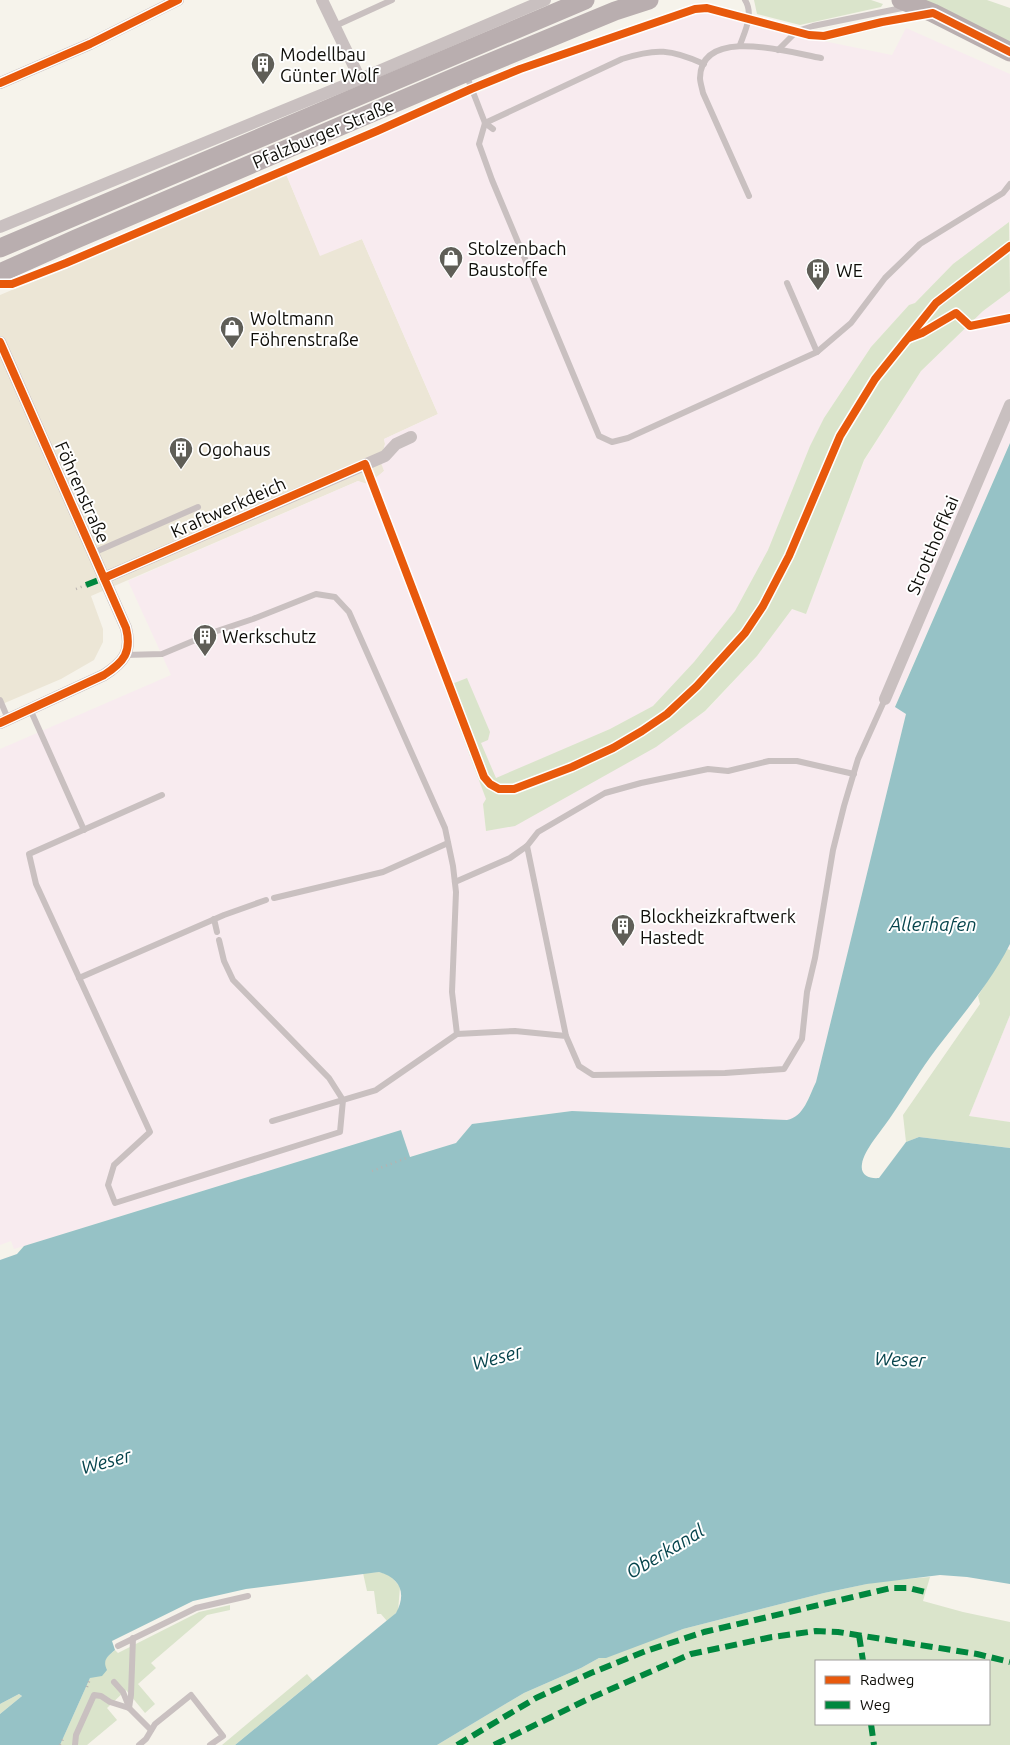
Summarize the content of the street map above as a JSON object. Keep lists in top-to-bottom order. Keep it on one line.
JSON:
{"streets":{"main road":["Pfalzburger Straße"],"street":["Föhrenstraße","Kraftwerkdeich","Strotthoffkai"]},"crossings":[["Föhrenstraße","Kraftwerkdeich"]],"water":["Allerhafen","Weser","Oberkanal"],"places":{"building":["Modellbau Günter Wolf","WE","Ogohaus","Werkschutz","Blockheizkraftwerk Hastedt"],"shop":["Stolzenbach Baustoffe","Woltmann Föhrenstraße"]},"legend":["Radweg","Weg"]}
